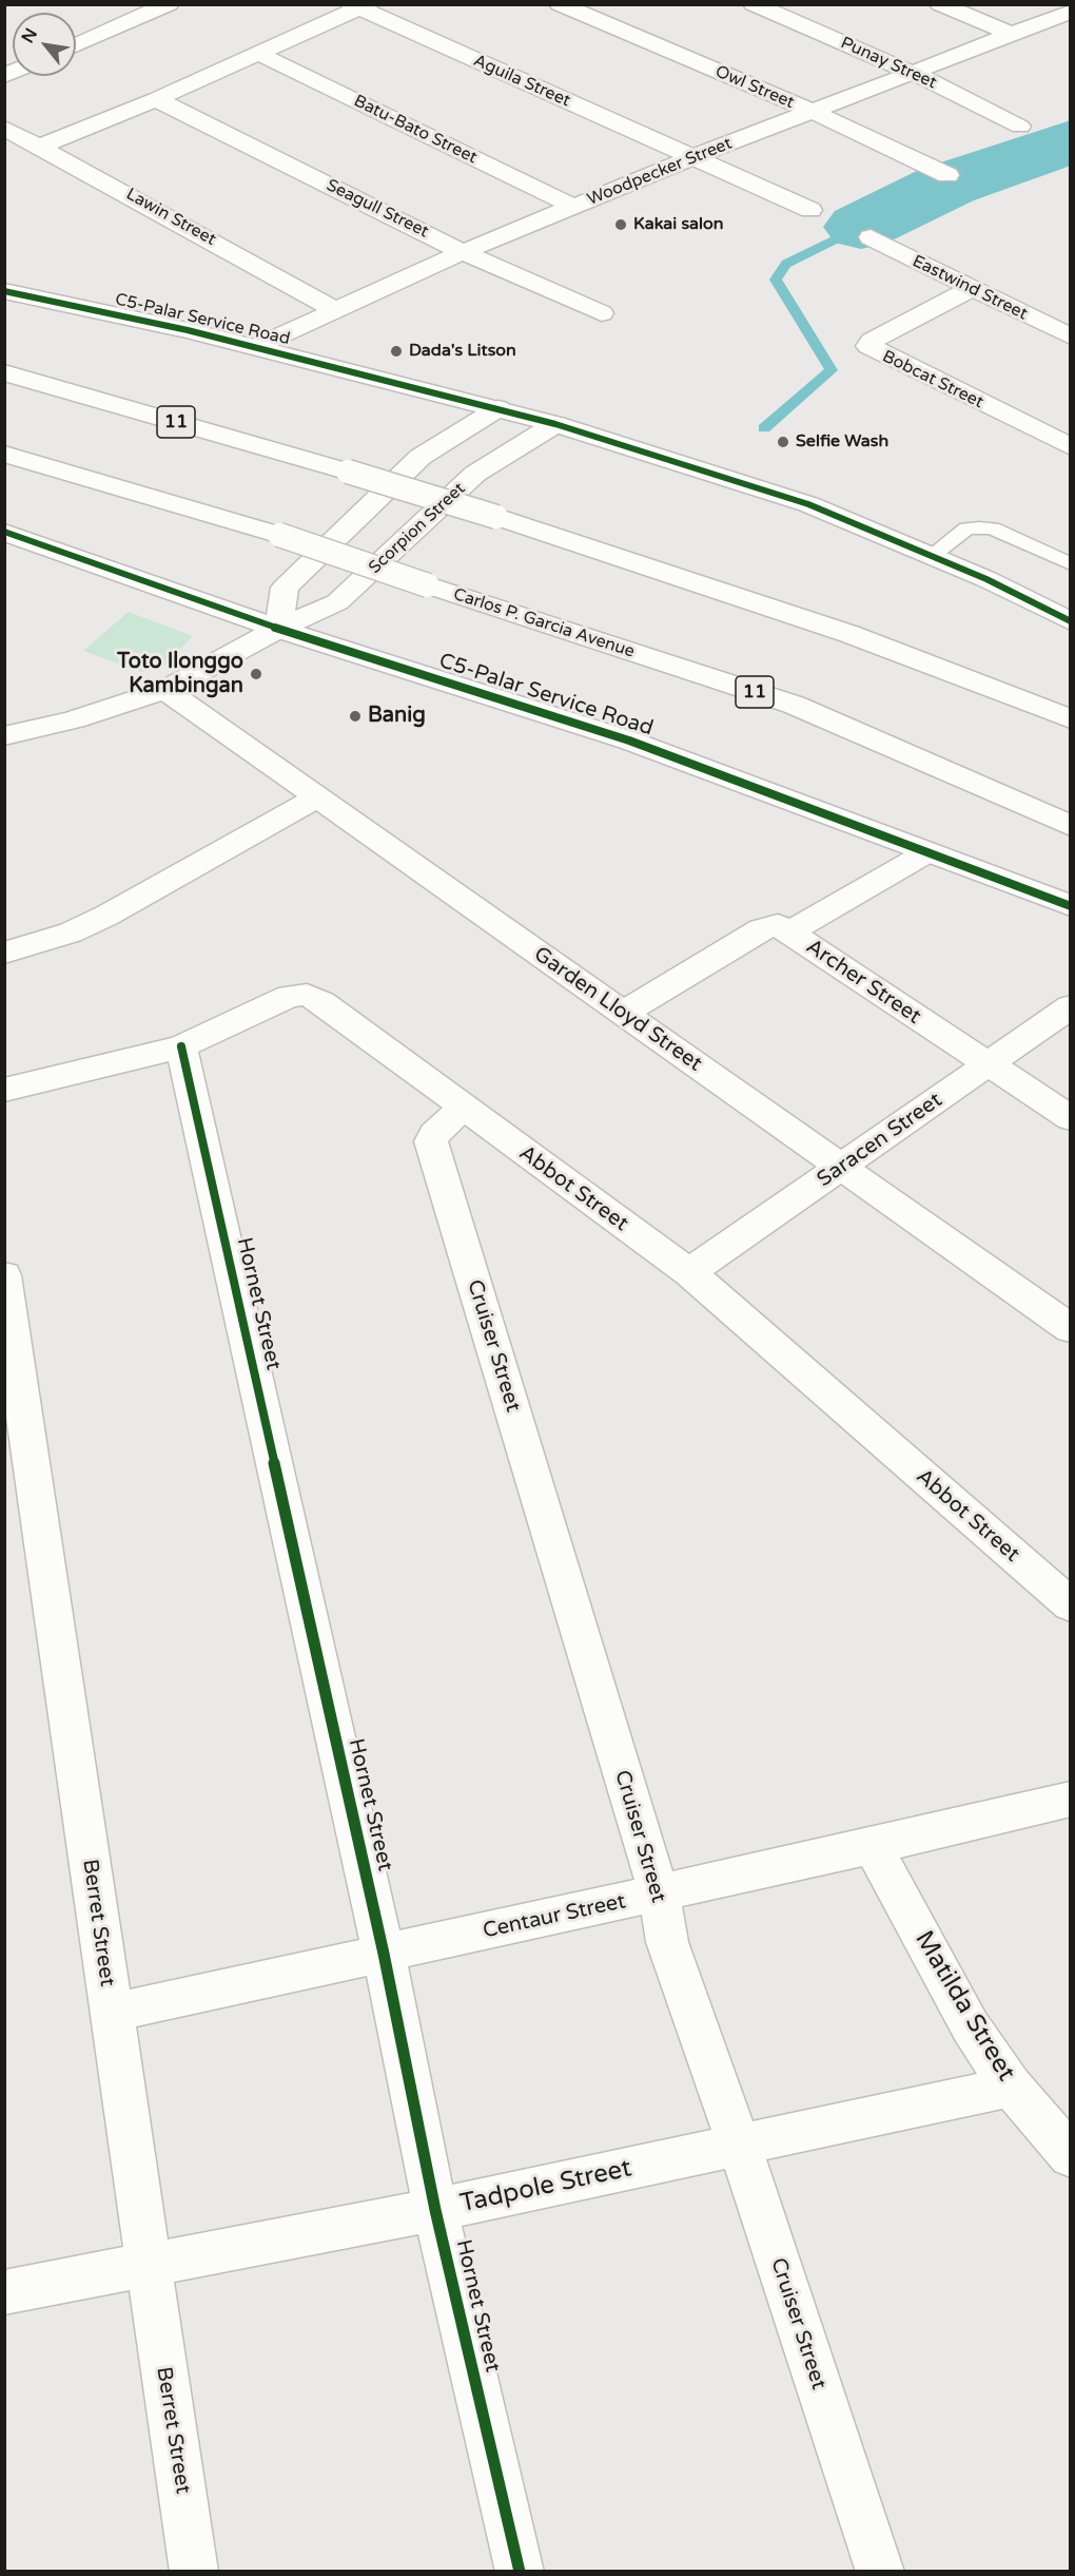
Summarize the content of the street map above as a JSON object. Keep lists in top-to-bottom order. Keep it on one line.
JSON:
{"streets":{"street":["Punay Street","Aguila Street","Owl Street","Batu-Bato Street","Woodpecker Street","Seagull Street","Lawin Street","Eastwind Street","C5-Palar Service Road","Bobcat Street","11","Scorpion Street","Carlos P. Garcia Avenue","Archer Street","Garden Lloyd Street","Saracen Street","Abbot Street","Hornet Street","Cruiser Street","Centaur Street","Berret Street","Matilda Street","Tadpole Street"]},"crossings":[["Punay Street","Woodpecker Street"],["Aguila Street","Woodpecker Street"],["Owl Street","Woodpecker Street"],["Batu-Bato Street","Woodpecker Street"],["Woodpecker Street","Seagull Street"],["Woodpecker Street","Lawin Street"],["Woodpecker Street","C5-Palar Service Road"],["Eastwind Street","Bobcat Street"],["C5-Palar Service Road","Scorpion Street"],["C5-Palar Service Road","Archer Street"],["Scorpion Street","Garden Lloyd Street"],["Archer Street","Saracen Street"],["Garden Lloyd Street","Saracen Street"],["Saracen Street","Abbot Street"],["Abbot Street","Hornet Street"],["Abbot Street","Cruiser Street"],["Hornet Street","Centaur Street"],["Hornet Street","Tadpole Street"],["Cruiser Street","Centaur Street"],["Cruiser Street","Tadpole Street"],["Centaur Street","Berret Street"],["Centaur Street","Matilda Street"],["Berret Street","Tadpole Street"],["Matilda Street","Tadpole Street"]],"places":["Kakai salon","Dada's Litson","Selfie Wash","Toto Ilonggo Kambingan","Banig"],"north":"top left"}
